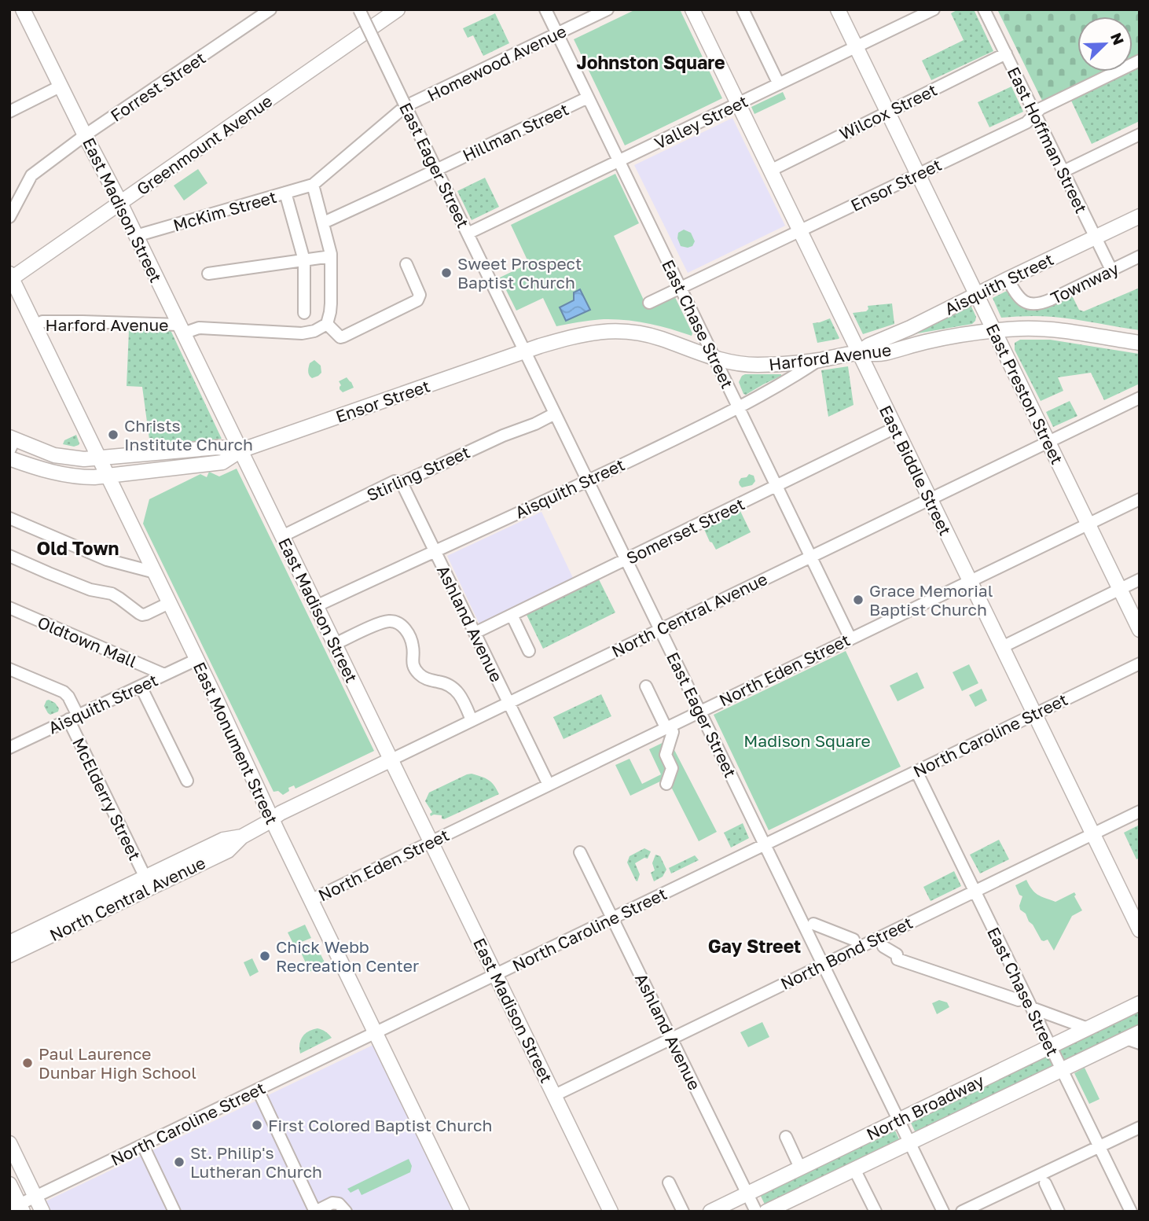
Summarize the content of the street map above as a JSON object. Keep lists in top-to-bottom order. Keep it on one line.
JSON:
{"streets":{"main road":["Greenmount Avenue","Ensor Street","East Madison Street","Aisquith Street","Harford Avenue","East Preston Street","East Biddle Street","North Central Avenue","East Monument Street","North Broadway"],"street":["Homewood Avenue","Forrest Street","Wilcox Street","Valley Street","Hillman Street","East Hoffman Street","East Eager Street","McKim Street","Townway","East Chase Street","Stirling Street","Somerset Street","Ashland Avenue","Oldtown Mall","North Eden Street","North Caroline Street","McElderry Street","North Bond Street"]},"crossings":[["Homewood Avenue","East Eager Street"],["Homewood Avenue","McKim Street"],["Homewood Avenue","East Chase Street"],["Forrest Street","East Madison Street"],["Wilcox Street","East Hoffman Street"],["Wilcox Street","East Preston Street"],["Wilcox Street","East Biddle Street"],["Valley Street","East Eager Street"],["Valley Street","East Chase Street"],["Valley Street","East Preston Street"],["Valley Street","East Biddle Street"],["Hillman Street","East Eager Street"],["Hillman Street","East Chase Street"],["East Hoffman Street","Ensor Street"],["East Hoffman Street","Townway"],["East Hoffman Street","Aisquith Street"],["Greenmount Avenue","East Eager Street"],["Greenmount Avenue","East Madison Street"],["Greenmount Avenue","East Monument Street"],["East Eager Street","Ensor Street"],["East Eager Street","Aisquith Street"],["East Eager Street","Harford Avenue"],["East Eager Street","Stirling Street"],["East Eager Street","Somerset Street"],["East Eager Street","North Central Avenue"],["East Eager Street","North Eden Street"],["East Eager Street","North Caroline Street"],["East Eager Street","North Bond Street"],["East Eager Street","North Broadway"],["Ensor Street","East Madison Street"],["Ensor Street","East Chase Street"],["Ensor Street","Harford Avenue"],["Ensor Street","East Preston Street"],["Ensor Street","East Biddle Street"],["Ensor Street","East Monument Street"],["East Madison Street","McKim Street"],["East Madison Street","Aisquith Street"],["East Madison Street","Harford Avenue"],["East Madison Street","Stirling Street"],["East Madison Street","North Central Avenue"],["East Madison Street","North Eden Street"],["East Madison Street","North Caroline Street"],["East Madison Street","North Bond Street"],["Townway","Aisquith Street"],["Aisquith Street","East Chase Street"],["Aisquith Street","Harford Avenue"],["Aisquith Street","East Preston Street"],["Aisquith Street","East Biddle Street"],["Aisquith Street","Ashland Avenue"],["Aisquith Street","Oldtown Mall"],["Aisquith Street","East Monument Street"],["Aisquith Street","McElderry Street"],["East Chase Street","Harford Avenue"],["East Chase Street","Somerset Street"],["East Chase Street","North Central Avenue"],["East Chase Street","North Eden Street"],["East Chase Street","North Caroline Street"],["East Chase Street","North Bond Street"],["East Chase Street","North Broadway"],["Harford Avenue","East Preston Street"],["Harford Avenue","East Biddle Street"],["Harford Avenue","East Monument Street"],["East Preston Street","North Central Avenue"],["East Preston Street","North Eden Street"],["East Biddle Street","Somerset Street"],["East Biddle Street","North Central Avenue"],["East Biddle Street","North Eden Street"],["East Biddle Street","North Caroline Street"],["East Biddle Street","North Bond Street"],["Stirling Street","Ashland Avenue"],["Somerset Street","Ashland Avenue"],["North Central Avenue","Ashland Avenue"],["North Central Avenue","East Monument Street"],["North Central Avenue","McElderry Street"],["Ashland Avenue","North Eden Street"],["Ashland Avenue","North Caroline Street"],["Ashland Avenue","North Bond Street"],["Ashland Avenue","North Broadway"],["North Eden Street","East Monument Street"],["North Caroline Street","East Monument Street"]],"districts":["Johnston Square","Old Town","Gay Street"],"parks":["Madison Square"],"places":["Sweet Prospect Baptist Church","Christs Institute Church","Grace Memorial Baptist Church","Chick Webb Recreation Center","Paul Laurence Dunbar High School","First Colored Baptist Church","St. Philip's Lutheran Church"],"north":"top right"}
